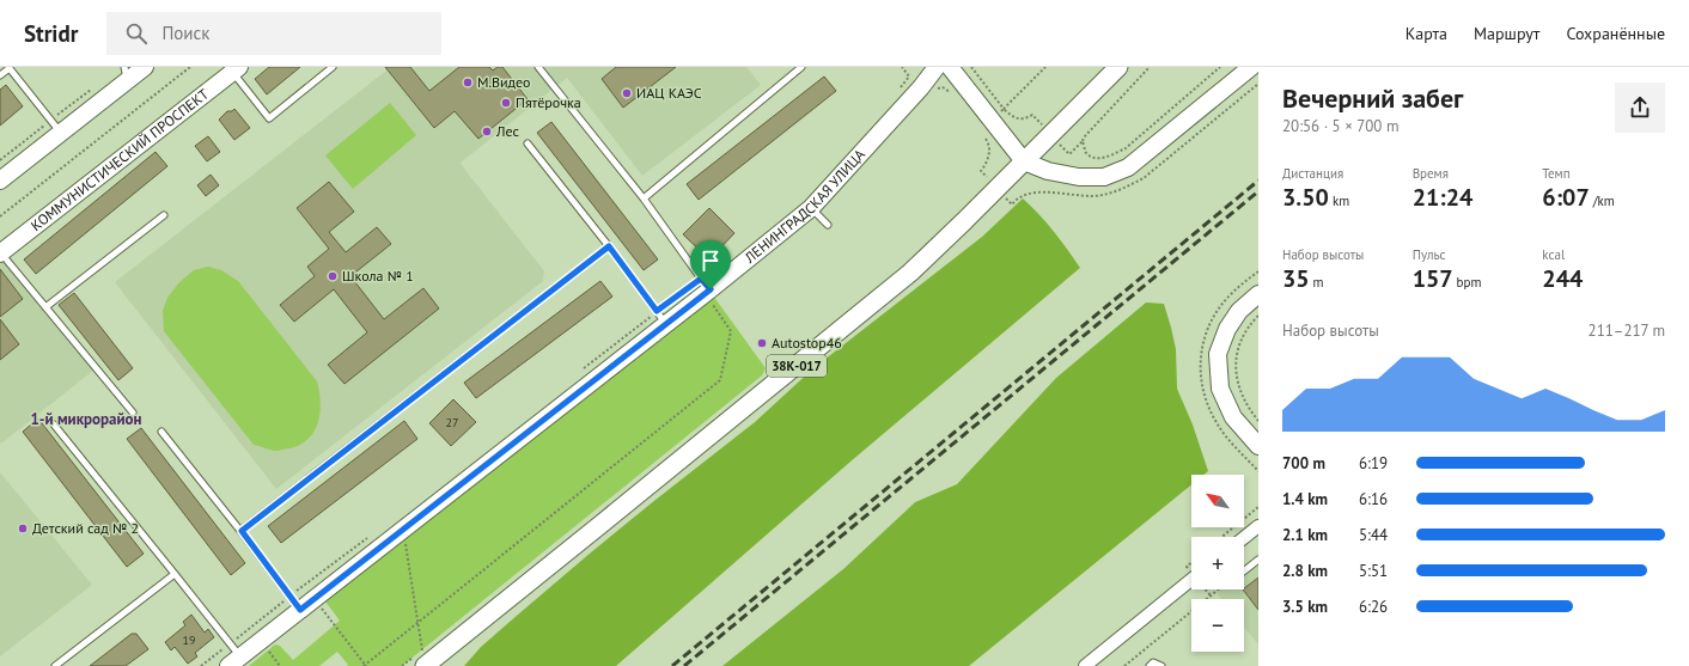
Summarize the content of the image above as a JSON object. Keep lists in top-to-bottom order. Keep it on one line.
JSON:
{"streets":{"main road":["38К-017"],"street":["КОММУНИСТИЧЕСКИЙ ПРОСПЕКТ","ЛЕНИНГРАДСКАЯ УЛИЦА"]},"districts":["1-й микрорайон"],"places":["М.Видео","ИАЦ КАЭС","Пятёрочка","Лес","Школа № 1","Autostop46","Детский сад № 2"],"house_numbers":["27","19"],"north":"top left","page":{"header":"Stridr","search":"Поиск","nav":["Карта","Маршрут","Сохранённые"],"heading":["Вечерний забег","20:56 · 5 × 700 m"],"stats":[["Дистанция","3.50 km"],["Время","21:24"],["Темп","6:07 /km"],["Набор высоты","35 m"],["Пульс","157 bpm"],["kcal","244"]],"chart":["Набор высоты","211–217 m"],"list":[{"name":"700 m","note":"6:19"},{"name":"1.4 km","note":"6:16"},{"name":"2.1 km","note":"5:44"},{"name":"2.8 km","note":"5:51"},{"name":"3.5 km","note":"6:26"}],"map_buttons":["+","−"]}}
